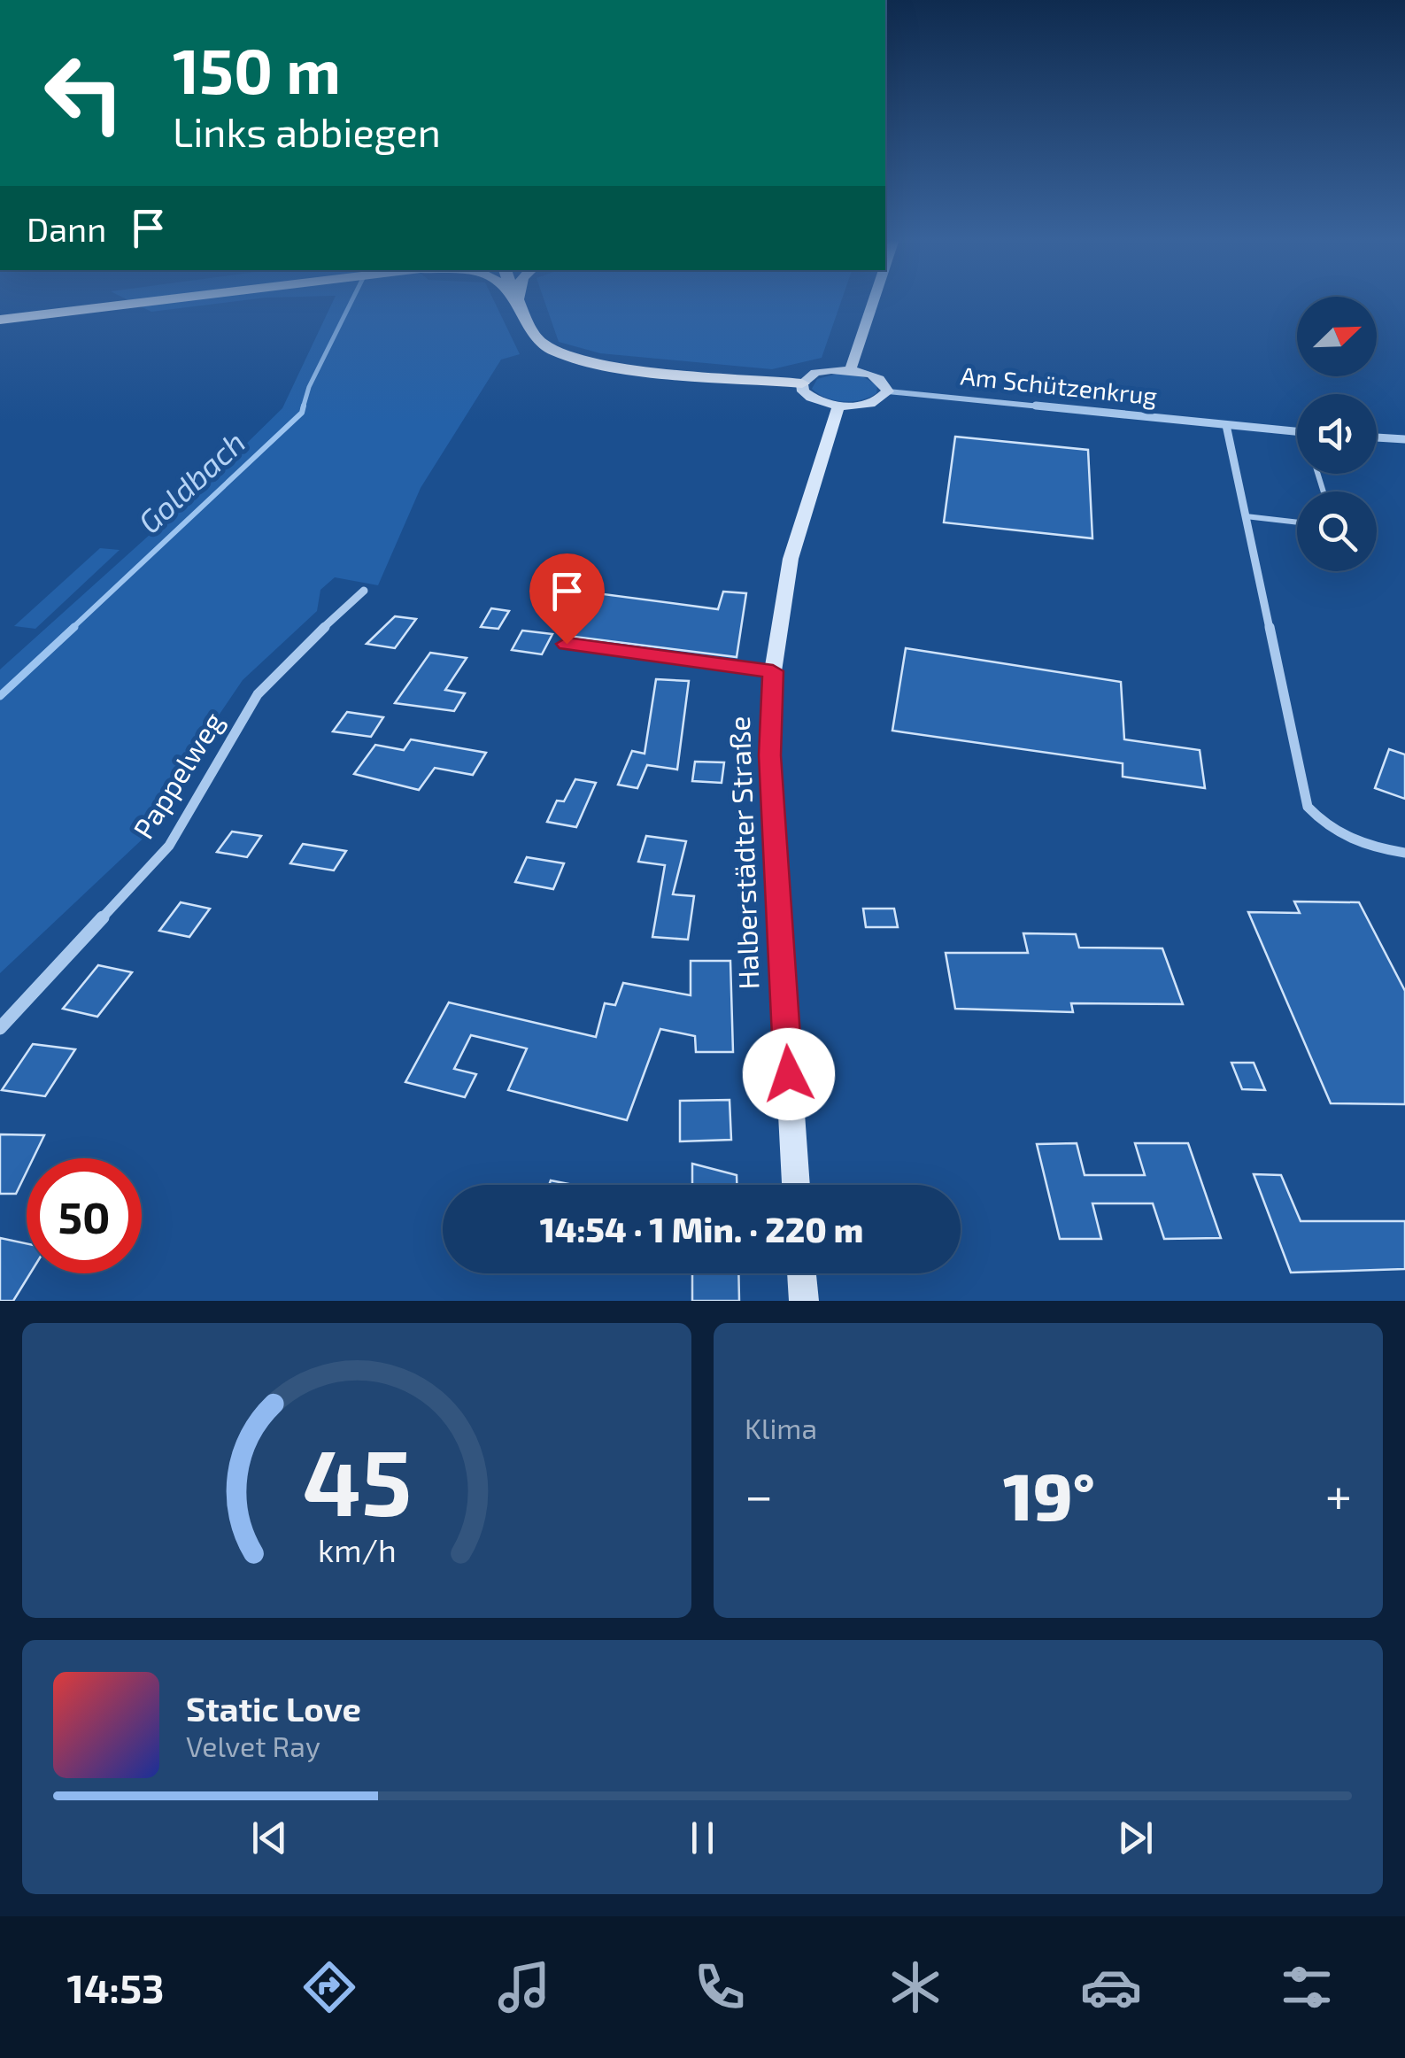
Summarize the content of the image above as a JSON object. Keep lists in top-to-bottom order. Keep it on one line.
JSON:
{"streets":{"main road":["Halberstädter Straße"],"street":["Am Schützenkrug","Pappelweg"]},"water":["Goldbach"],"north":"top right","page":{"turn":["150 m","Links abbiegen"],"then":"Dann","limit":"50","trip":"14:54 · 1 Min. · 220 m","tile":"Klima","heat":["−","19°","+"],"song":["Static Love","Velvet Ray"],"tabs":"14:53","gauge":["45","km/h"]}}
